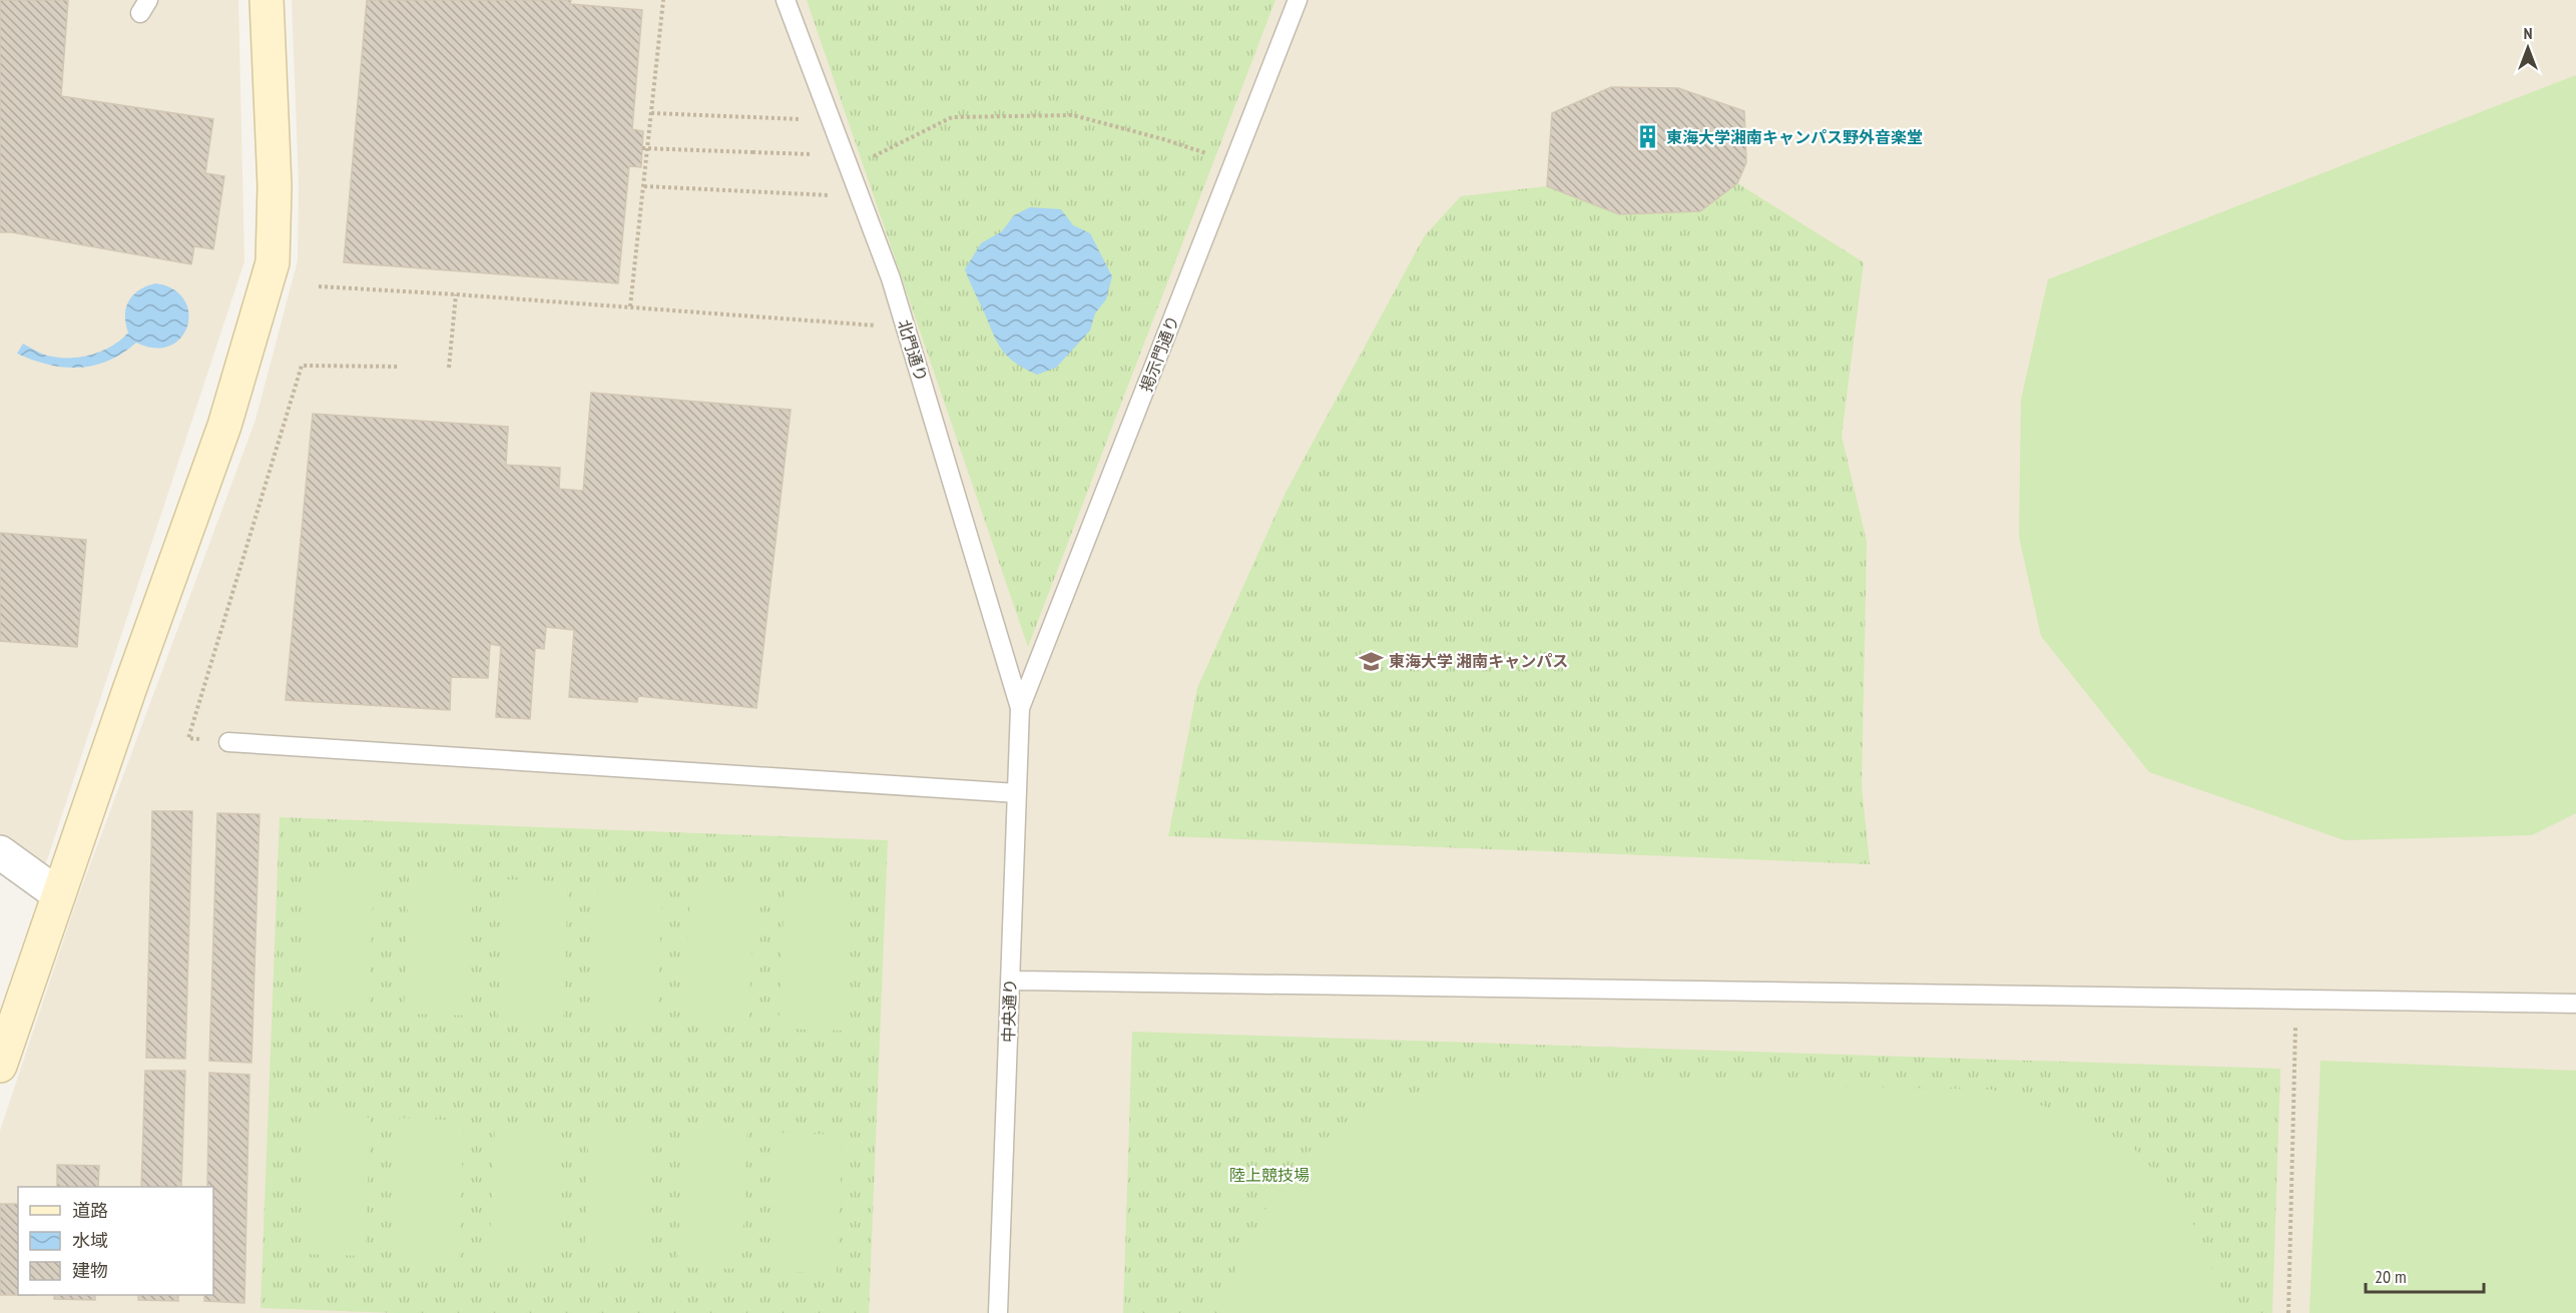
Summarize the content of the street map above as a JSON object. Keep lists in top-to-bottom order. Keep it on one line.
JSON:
{"streets":{"lane":["北門通り","掲示門通り","中央通り"]},"crossings":[["北門通り","掲示門通り"],["北門通り","中央通り"],["掲示門通り","中央通り"]],"parks":["陸上競技場"],"places":{"building":["東海大学湘南キャンパス野外音楽堂"],"school or university":["東海大学 湘南キャンパス"]},"legend":["道路","水域","建物"],"scale_bar":"20 m","north":"top"}
